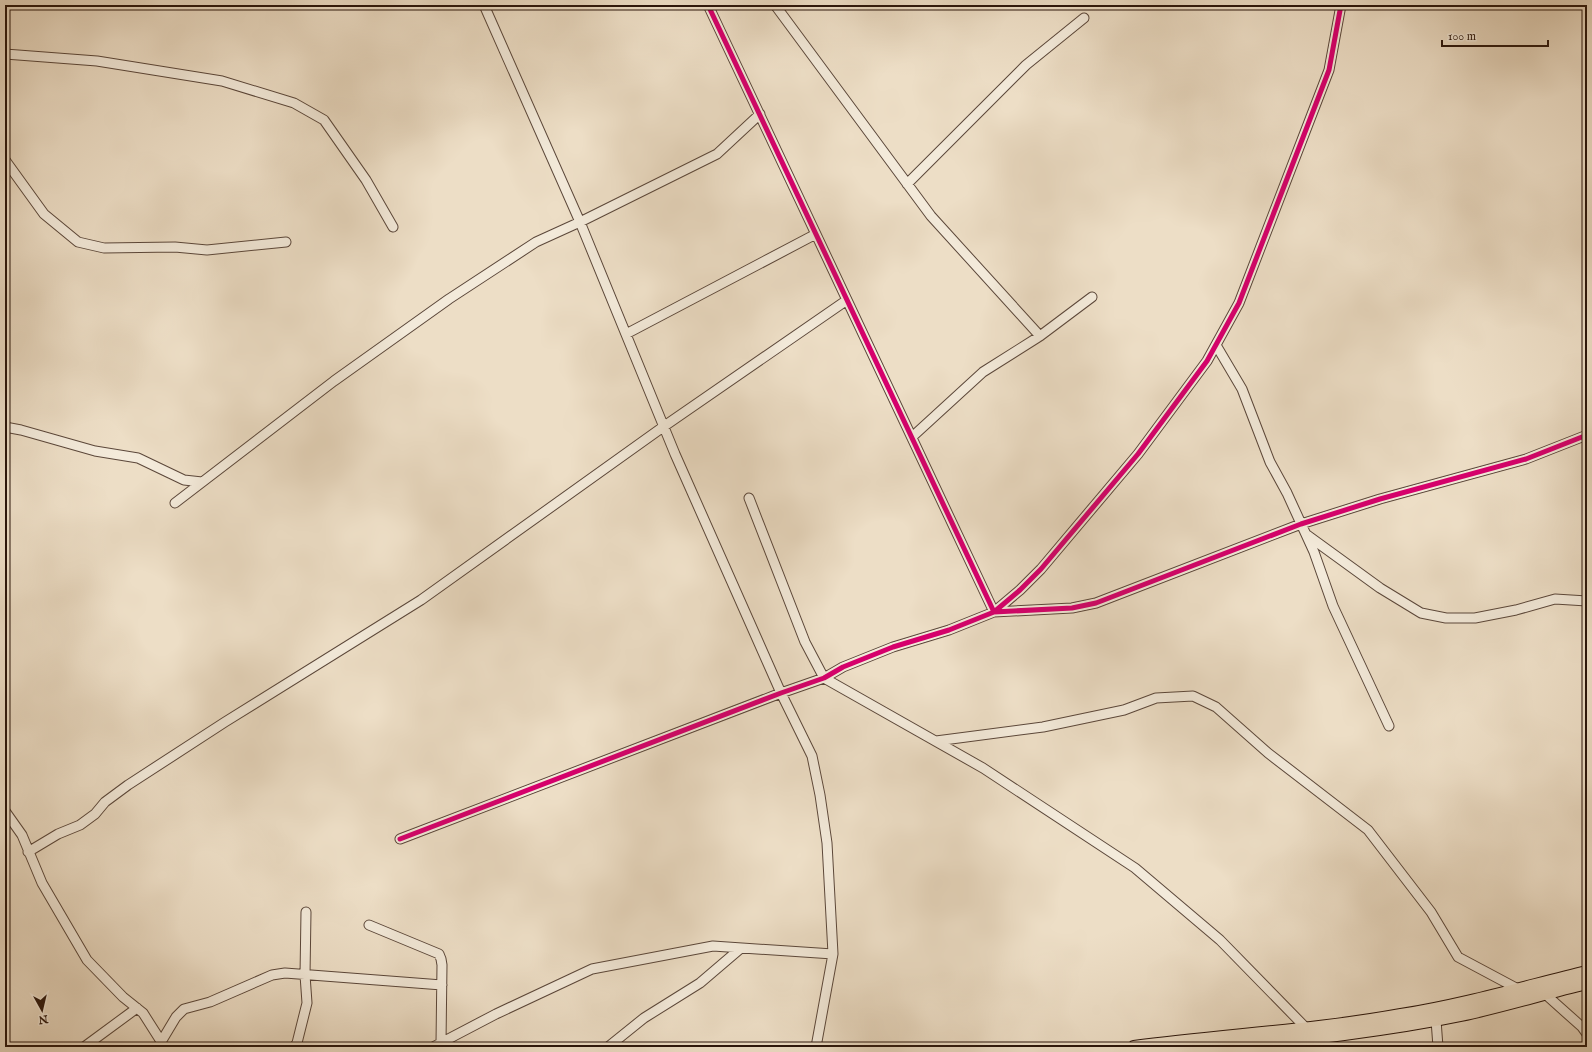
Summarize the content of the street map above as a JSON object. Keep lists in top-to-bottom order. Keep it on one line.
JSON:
{"scale_bar":"100 m","north":"bottom"}
